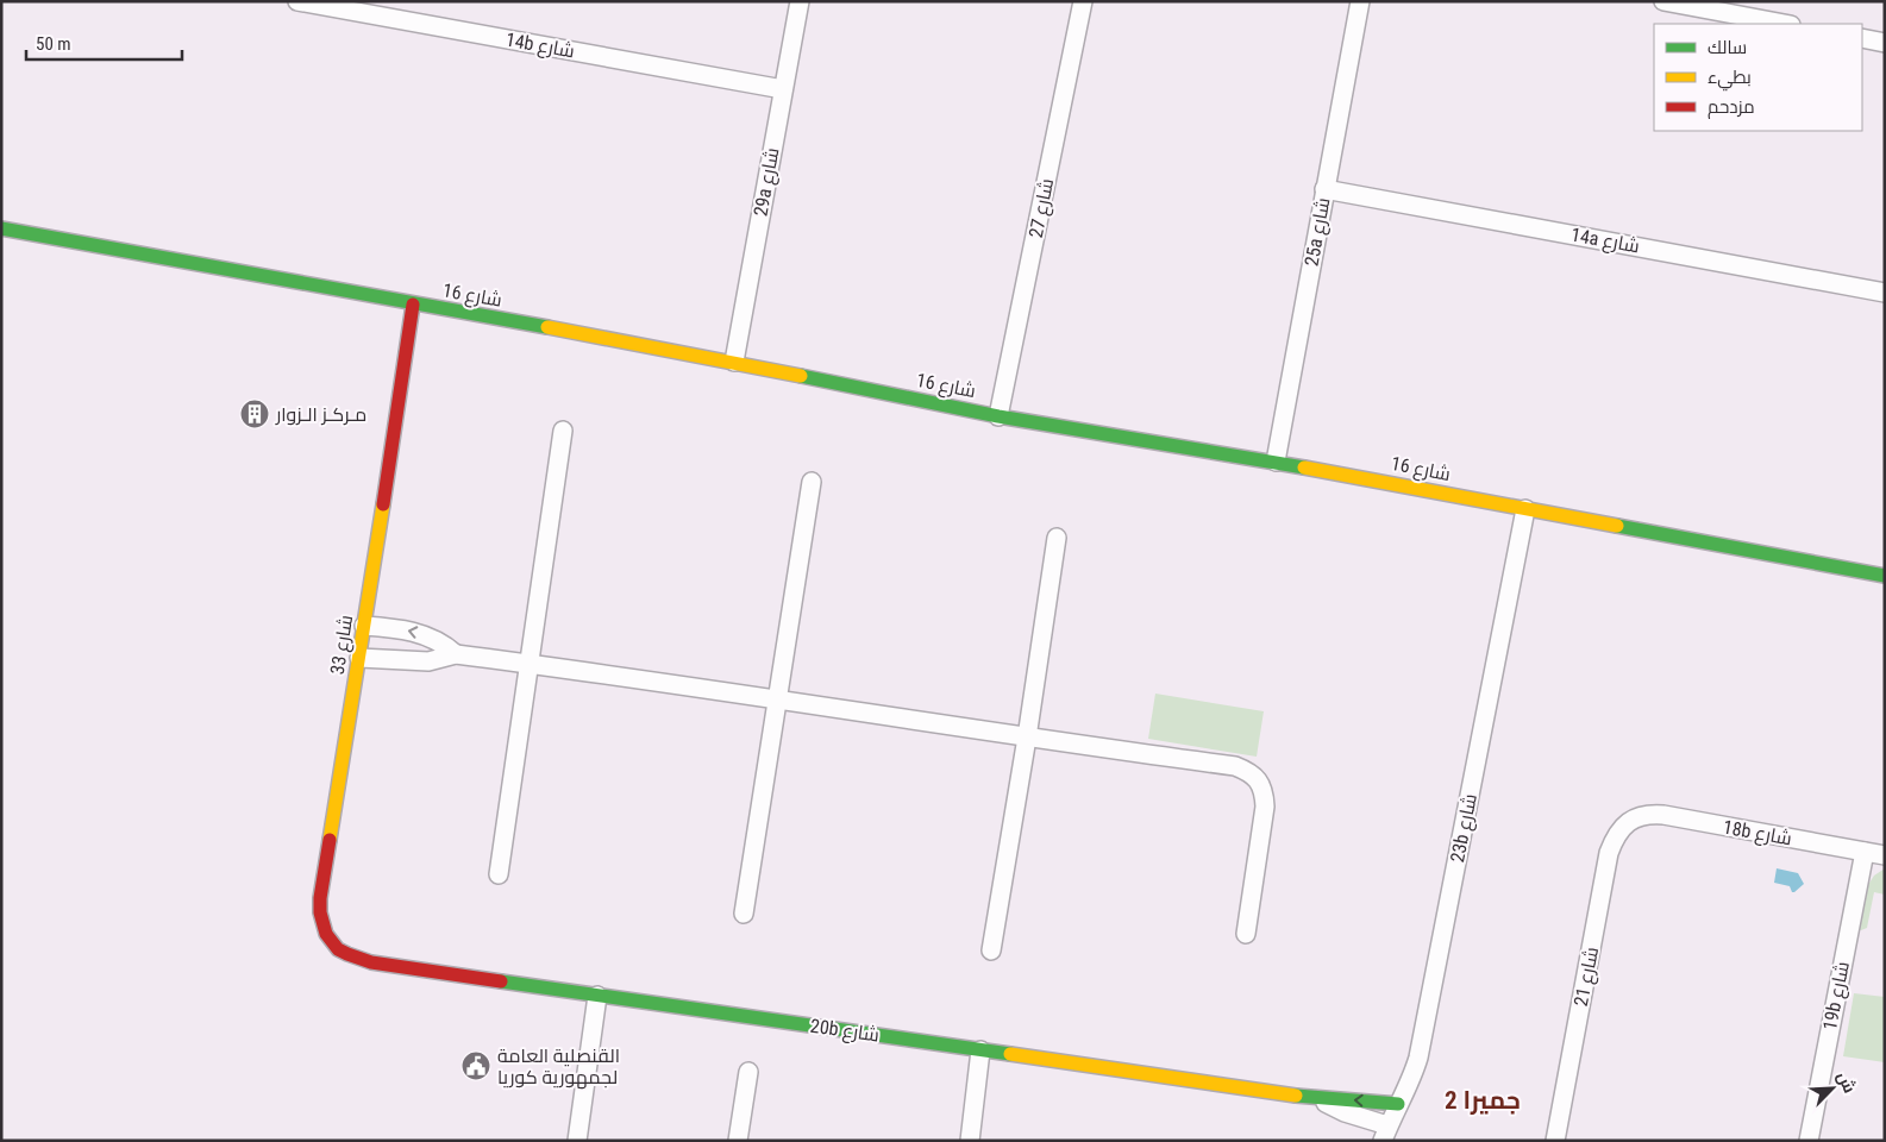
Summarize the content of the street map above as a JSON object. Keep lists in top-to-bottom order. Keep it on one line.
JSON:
{"streets":{"street":["14b شارع","29a شارع","شارع 27","25a شارع","14a شارع","شارع 16","شارع 33","23b شارع","18b شارع","شارع 21","19b شارع","20b شارع"]},"crossings":[["14b شارع","29a شارع"],["29a شارع","شارع 16"],["شارع 27","شارع 16"],["25a شارع","14a شارع"],["25a شارع","شارع 16"],["شارع 16","شارع 33"],["شارع 16","23b شارع"],["شارع 33","20b شارع"],["23b شارع","20b شارع"],["18b شارع","شارع 21"],["18b شارع","19b شارع"]],"districts":["جميرا 2"],"places":{"building":["مـركـز الـزوار"],"public building":["القنصلية العامة لجمهورية كوريا"]},"legend":["سالك","بطيء","مزدحم"],"scale_bar":"50 m","north":"top right"}
